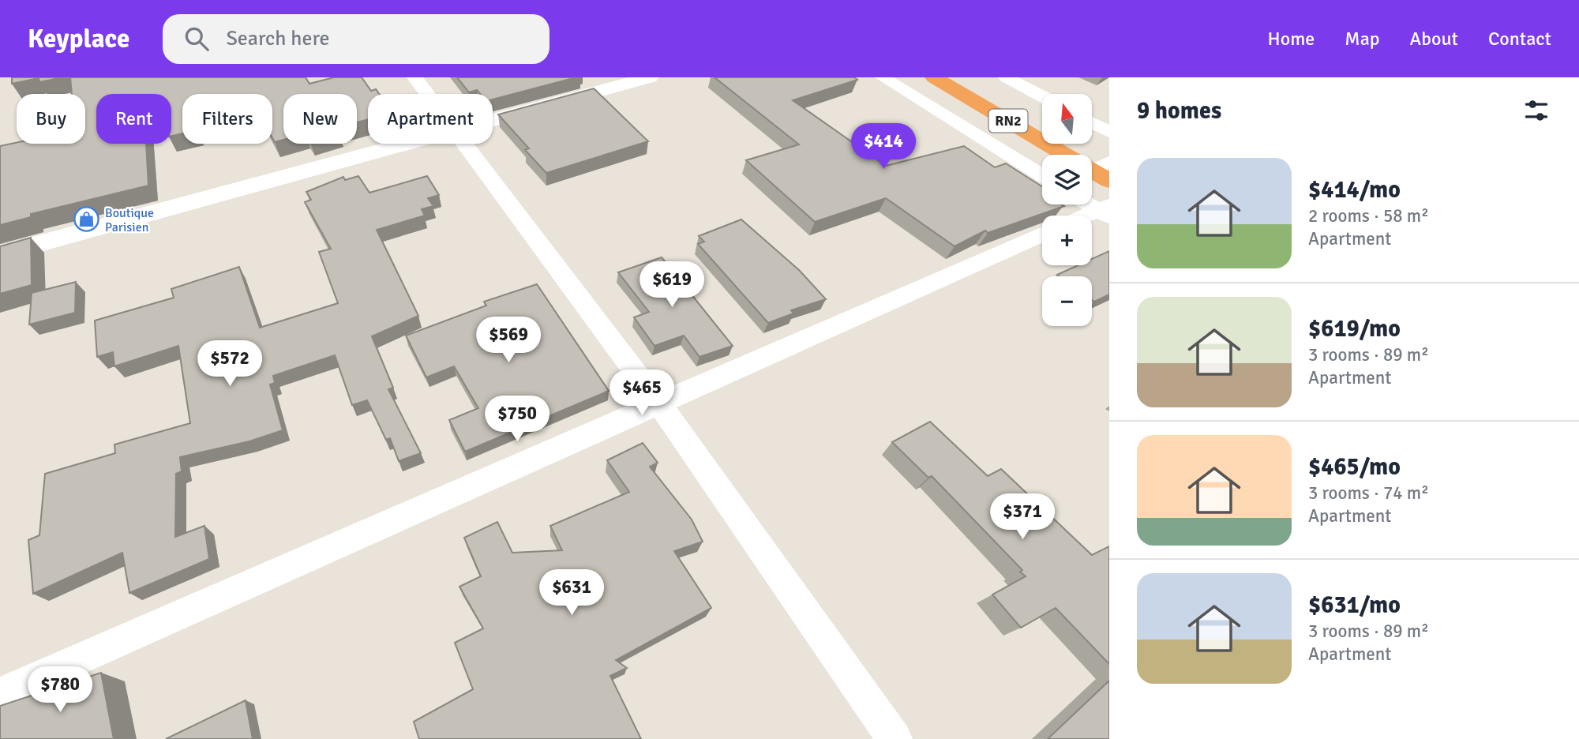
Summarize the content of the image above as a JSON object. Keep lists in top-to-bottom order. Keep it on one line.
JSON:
{"streets":{"highway":["RN2"]},"places":{"shop":["Boutique Parisien"]},"north":"top","page":{"header":"Keyplace","search":"Search here","nav":["Home","Map","About","Contact"],"heading":"9 homes","map_buttons":["+","−"],"chip":["Buy","Rent","Filters","New","Apartment"],"price":["$414","$619","$569","$572","$465","$750","$371","$631","$780"],"list":[{"name":"$414/mo","note":"2 rooms · 58 m² · Apartment"},{"name":"$619/mo","note":"3 rooms · 89 m² · Apartment"},{"name":"$465/mo","note":"3 rooms · 74 m² · Apartment"},{"name":"$631/mo","note":"3 rooms · 89 m² · Apartment"}]}}
